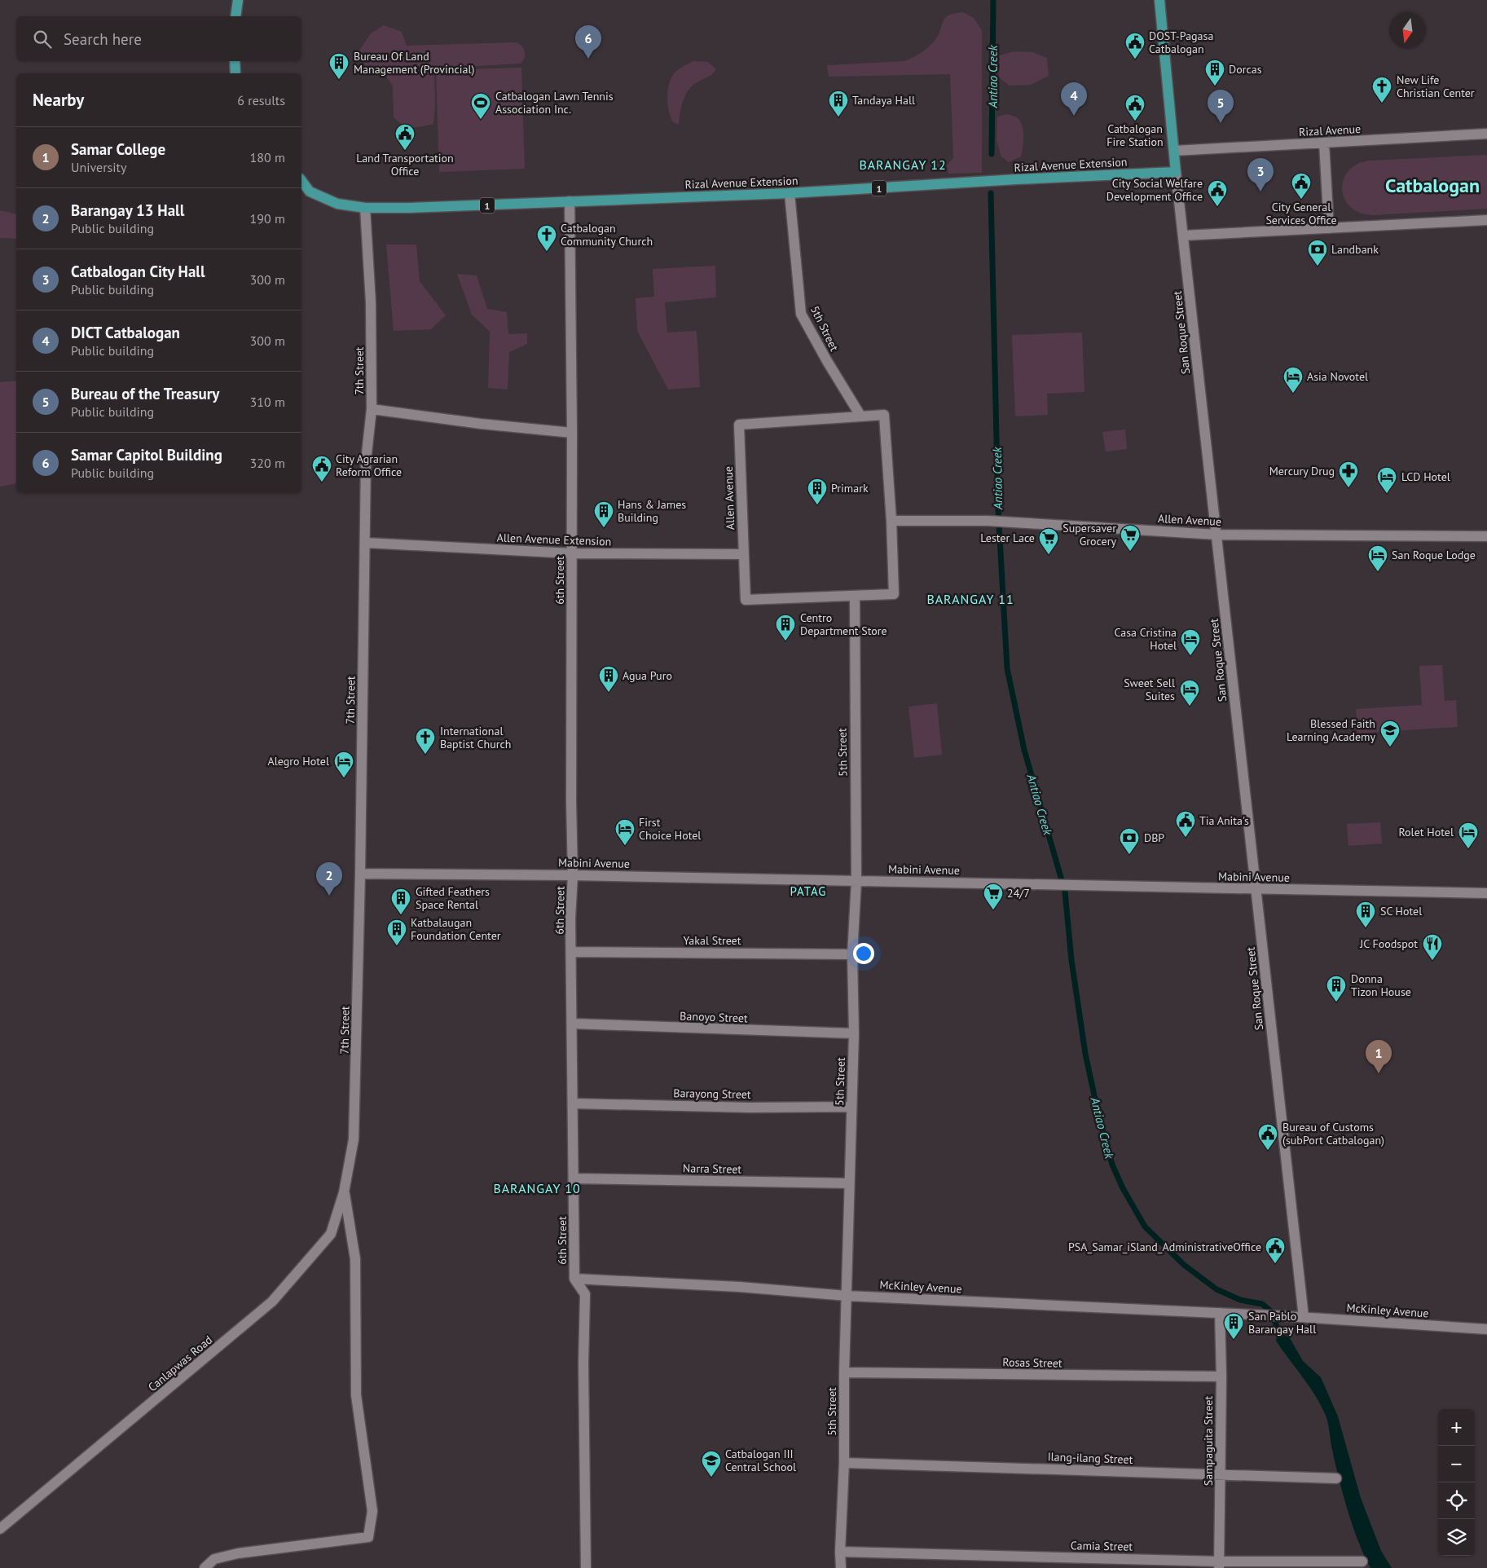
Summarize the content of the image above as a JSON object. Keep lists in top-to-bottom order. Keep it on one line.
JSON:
{"streets":{"main road":["Rizal Avenue Extension","1","San Roque Street"],"street":["Rizal Avenue","5th Street","7th Street","Allen Avenue","Allen Avenue Extension","6th Street","Mabini Avenue","Yakal Street","Banoyo Street","Barayong Street","Narra Street","McKinley Avenue","Rosas Street","Canlapwas Road","Sampaguita Street","Ilang-ilang Street","Camia Street"]},"crossings":[["Rizal Avenue","San Roque Street"],["Rizal Avenue Extension","5th Street"],["Rizal Avenue Extension","San Roque Street"],["Rizal Avenue Extension","7th Street"],["Rizal Avenue Extension","6th Street"],["5th Street","Allen Avenue"],["5th Street","Mabini Avenue"],["5th Street","Yakal Street"],["5th Street","Banoyo Street"],["5th Street","Barayong Street"],["5th Street","Narra Street"],["5th Street","McKinley Avenue"],["5th Street","Rosas Street"],["5th Street","Ilang-ilang Street"],["5th Street","Camia Street"],["San Roque Street","Allen Avenue"],["San Roque Street","Mabini Avenue"],["San Roque Street","McKinley Avenue"],["7th Street","Allen Avenue Extension"],["7th Street","Mabini Avenue"],["7th Street","Canlapwas Road"],["Allen Avenue","Allen Avenue Extension"],["Allen Avenue Extension","6th Street"],["6th Street","Mabini Avenue"],["6th Street","Yakal Street"],["6th Street","Banoyo Street"],["6th Street","Barayong Street"],["6th Street","Narra Street"],["6th Street","McKinley Avenue"],["McKinley Avenue","Sampaguita Street"],["Rosas Street","Sampaguita Street"],["Sampaguita Street","Ilang-ilang Street"],["Sampaguita Street","Camia Street"]],"districts":["BARANGAY 12","Catbalogan","BARANGAY 11","PATAG","BARANGAY 10"],"water":["Antiao Creek"],"places":{"public building":["DOST-Pagasa Catbalogan","Catbalogan Fire Station","Land Transportation Office","City General Services Office","City Social Welfare Development Office","City Agrarian Reform Office","Tia Anita's","Bureau of Customs (subPort Catbalogan)","PSA_Samar_iSland_AdministrativeOffice"],"building":["Bureau Of Land Management (Provincial)","Dorcas","Tandaya Hall","Primark","Hans & James Building","Centro Department Store","Agua Puro","Gifted Feathers Space Rental","SC Hotel","Katbalaugan Foundation Center","Donna Tizon House","San Pablo Barangay Hall"],"church":["New Life Christian Center","Catbalogan Community Church","International Baptist Church"],"sports":["Catbalogan Lawn Tennis Association Inc."],"bank":["Landbank","DBP"],"hotel":["Asia Novotel","LCD Hotel","San Roque Lodge","Casa Cristina Hotel","Sweet Sell Suites","Alegro Hotel","First Choice Hotel","Rolet Hotel"],"pharmacy":["Mercury Drug"],"supermarket":["Supersaver Grocery","Lester Lace","24/7"],"school or university":["Blessed Faith Learning Academy","Catbalogan III Central School"],"restaurant":["JC Foodspot"]},"north":"bottom","page":{"search":"Search here","pins":["6","4","5","3","2","1"],"heading":["Nearby","6 results"],"list":[{"mark":"1","name":"Samar College","note":"University","value":"180 m"},{"mark":"2","name":"Barangay 13 Hall","note":"Public building","value":"190 m"},{"mark":"3","name":"Catbalogan City Hall","note":"Public building","value":"300 m"},{"mark":"4","name":"DICT Catbalogan","note":"Public building","value":"300 m"},{"mark":"5","name":"Bureau of the Treasury","note":"Public building","value":"310 m"},{"mark":"6","name":"Samar Capitol Building","note":"Public building","value":"320 m"}],"map_buttons":["+","−"]}}
